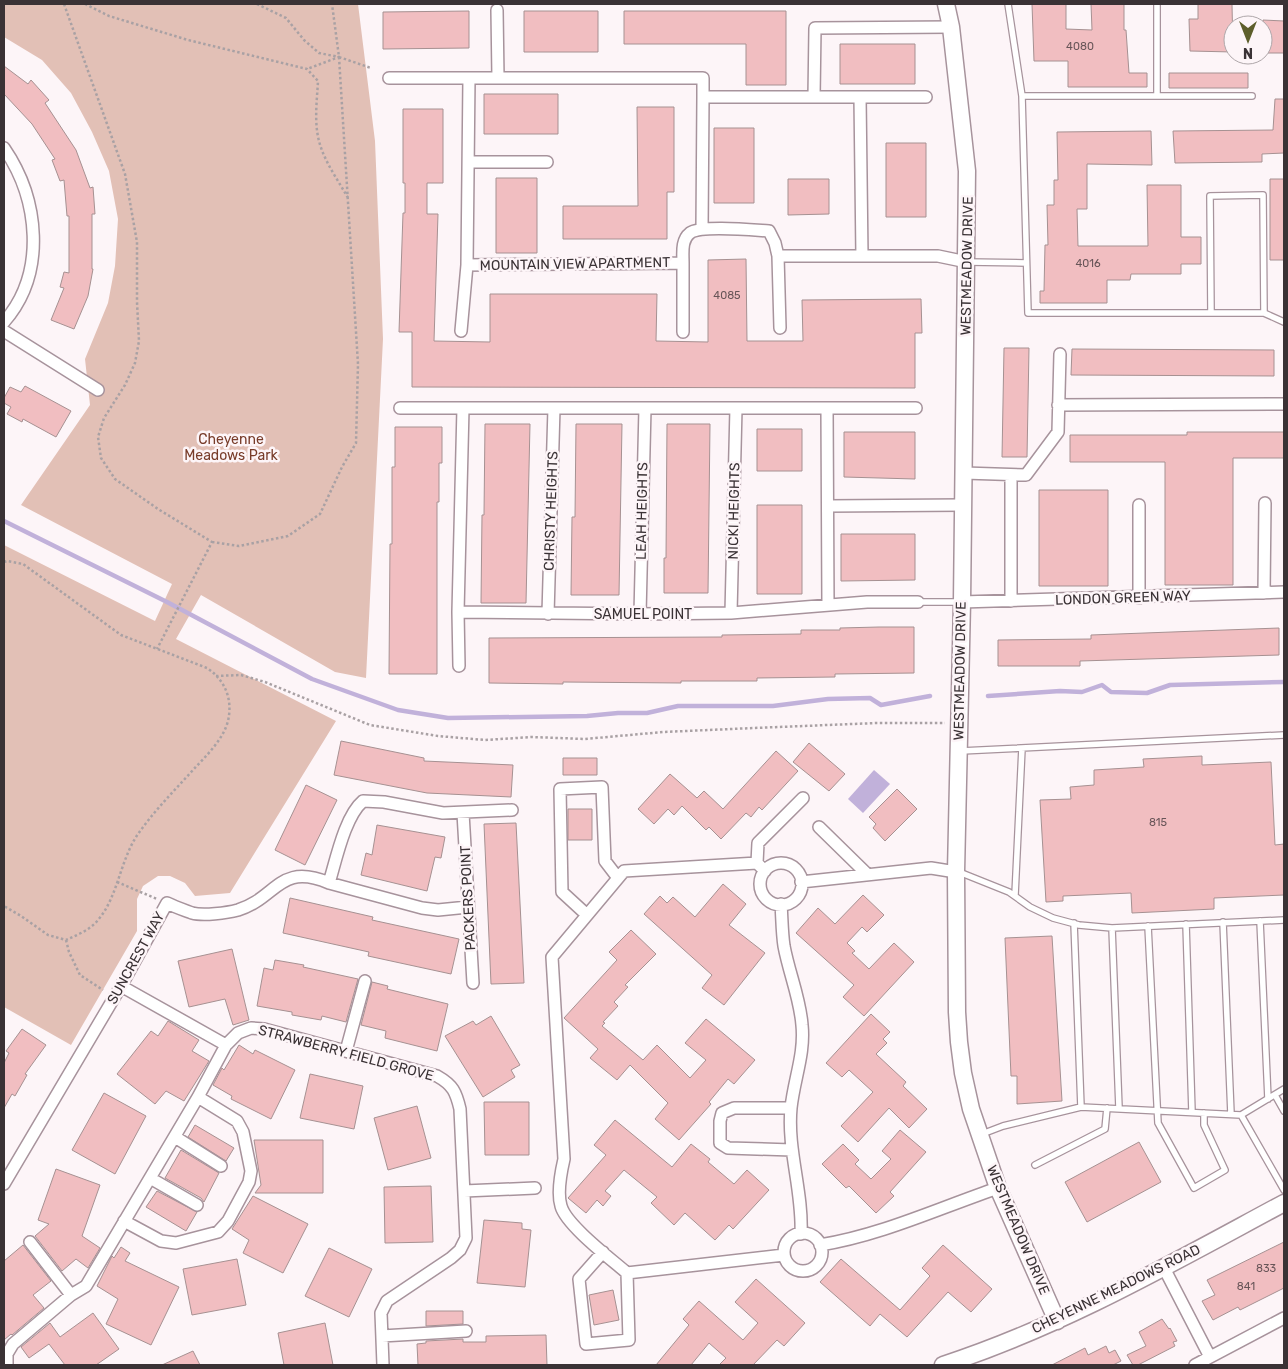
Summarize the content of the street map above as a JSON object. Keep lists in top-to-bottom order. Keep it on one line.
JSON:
{"streets":{"street":["MOUNTAIN VIEW APARTMENT","WESTMEADOW DRIVE","CHRISTY HEIGHTS","LEAH HEIGHTS","NICKI HEIGHTS","LONDON GREEN WAY","SAMUEL POINT","PACKERS POINT","SUNCREST WAY","STRAWBERRY FIELD GROVE","CHEYENNE MEADOWS ROAD"]},"crossings":[["WESTMEADOW DRIVE","LONDON GREEN WAY"],["WESTMEADOW DRIVE","CHEYENNE MEADOWS ROAD"],["CHRISTY HEIGHTS","SAMUEL POINT"],["LEAH HEIGHTS","SAMUEL POINT"],["NICKI HEIGHTS","SAMUEL POINT"],["PACKERS POINT","SUNCREST WAY"]],"parks":["Cheyenne Meadows Park"],"house_numbers":["4080","4016","4085","815","833","841"],"north":"bottom"}
